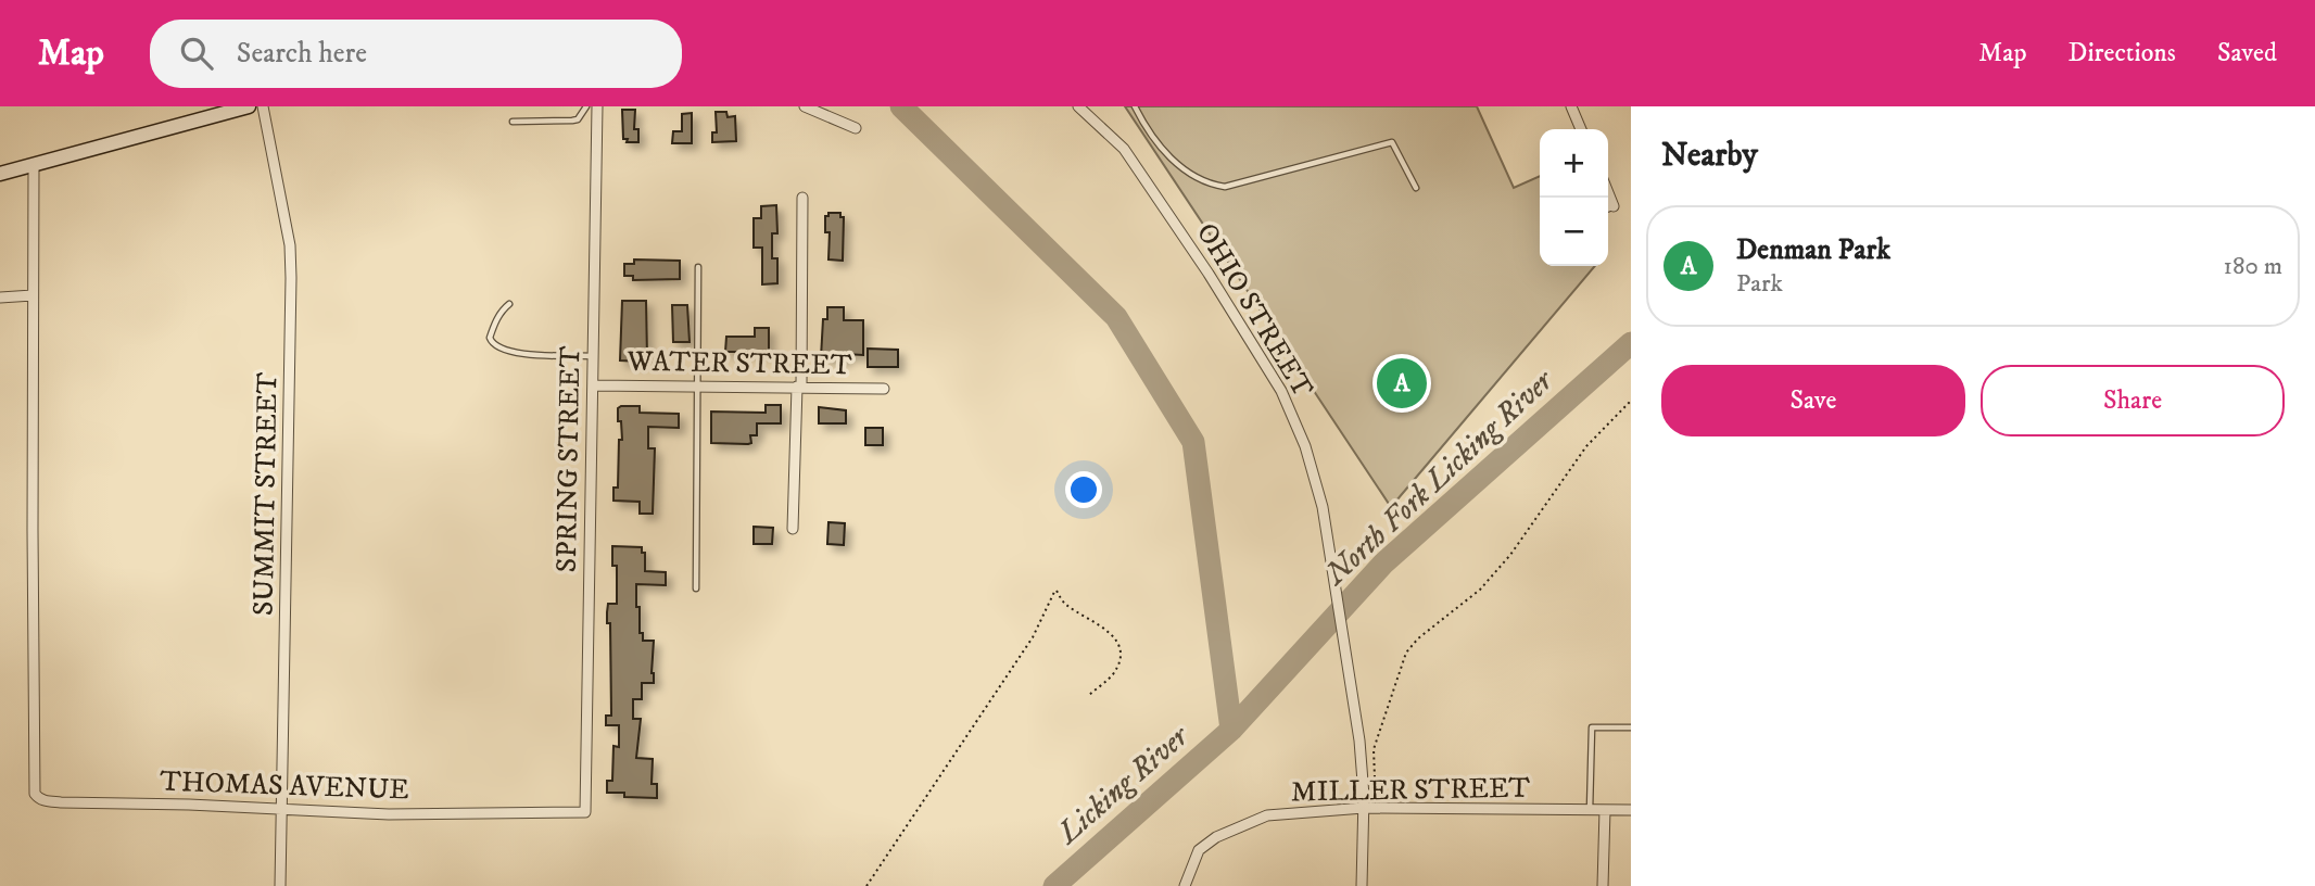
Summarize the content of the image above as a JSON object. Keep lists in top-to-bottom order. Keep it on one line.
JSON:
{"streets":{"street":["OHIO STREET","WATER STREET","SPRING STREET","SUMMIT STREET","THOMAS AVENUE","MILLER STREET"]},"crossings":[["OHIO STREET","MILLER STREET"],["WATER STREET","SPRING STREET"],["SPRING STREET","THOMAS AVENUE"],["SUMMIT STREET","THOMAS AVENUE"]],"water":["North Fork Licking River","Licking River"],"page":{"header":"Map","search":"Search here","nav":["Map","Directions","Saved"],"heading":"Nearby","map_buttons":["+","−"],"list":[{"mark":"A","name":"Denman Park","note":"Park","value":"180 m"}],"buttons":["Save","Share"],"pins":"A"}}
